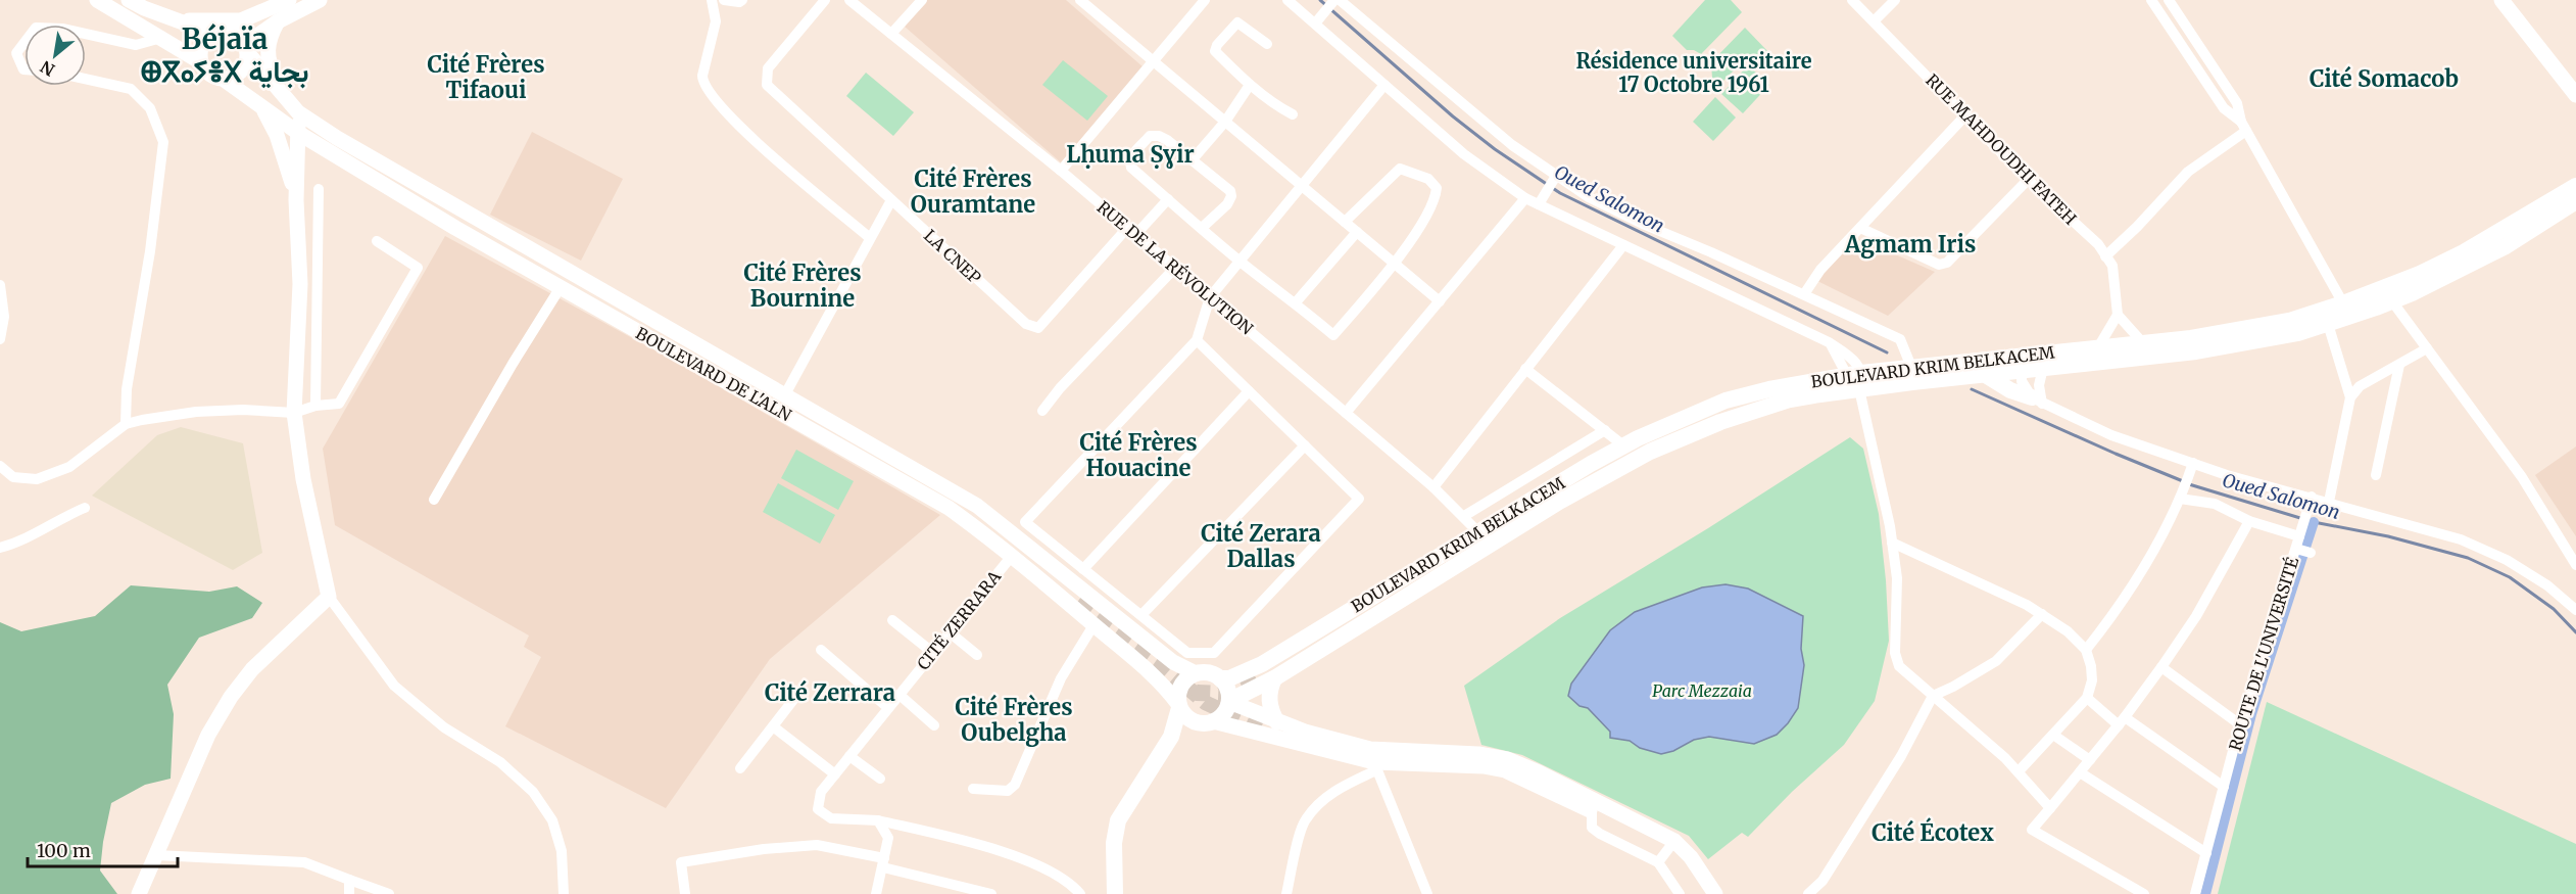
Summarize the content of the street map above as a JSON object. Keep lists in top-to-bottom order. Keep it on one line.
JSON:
{"streets":{"main road":["BOULEVARD KRIM BELKACEM","BOULEVARD DE L'ALN"],"street":["RUE MAHDOUDHI FATEH","LA CNEP","RUE DE LA RÉVOLUTION","CITÉ ZERRARA","ROUTE DE L'UNIVERSITÉ"]},"crossings":[["LA CNEP","RUE DE LA RÉVOLUTION"],["RUE DE LA RÉVOLUTION","BOULEVARD KRIM BELKACEM"],["BOULEVARD KRIM BELKACEM","BOULEVARD DE L'ALN"],["BOULEVARD DE L'ALN","CITÉ ZERRARA"]],"districts":["Béjaïa ⴲⴳⴰⵢⴻⵝ بجاية","Résidence universitaire 17 Octobre 1961","Cité Frères Tifaoui","Cité Somacob","Lḥuma Ṣɣir","Cité Frères Ouramtane","Agmam Iris","Cité Frères Bournine","Cité Frères Houacine","Cité Zerara Dallas","Cité Zerrara","Cité Frères Oubelgha","Cité Écotex"],"water":["Oued Salomon"],"parks":["Parc Mezzaia"],"scale_bar":"100 m","north":"bottom left"}
